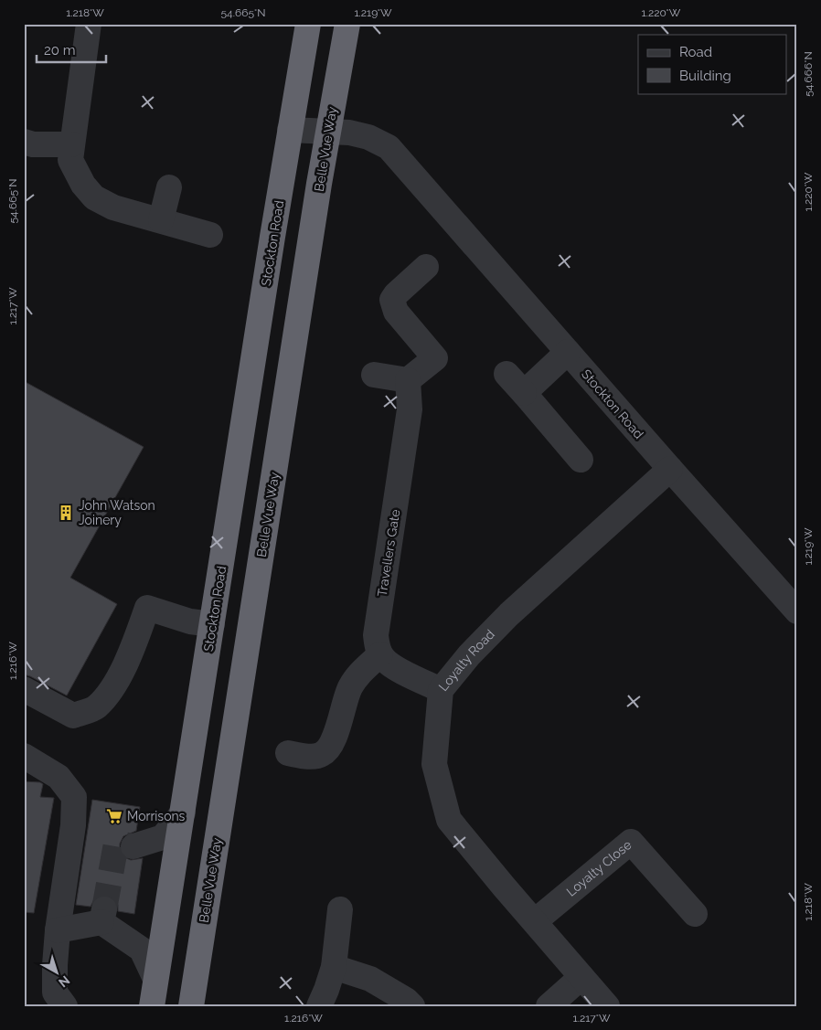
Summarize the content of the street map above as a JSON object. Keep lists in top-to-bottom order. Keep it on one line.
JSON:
{"streets":{"highway":["Belle Vue Way","Stockton Road"],"street":["Travellers Gate","Loyalty Road","Loyalty Close"]},"crossings":[["Belle Vue Way","Stockton Road"],["Stockton Road","Loyalty Road"],["Loyalty Road","Loyalty Close"]],"places":{"building":["John Watson Joinery"],"supermarket":["Morrisons"]},"legend":["Road","Building"],"scale_bar":"20 m","north":"bottom right","coordinates":["1.218°W","54.665°N","1.219°W","1.220°W","54.666°N","1.217°W","1.216°W"]}
